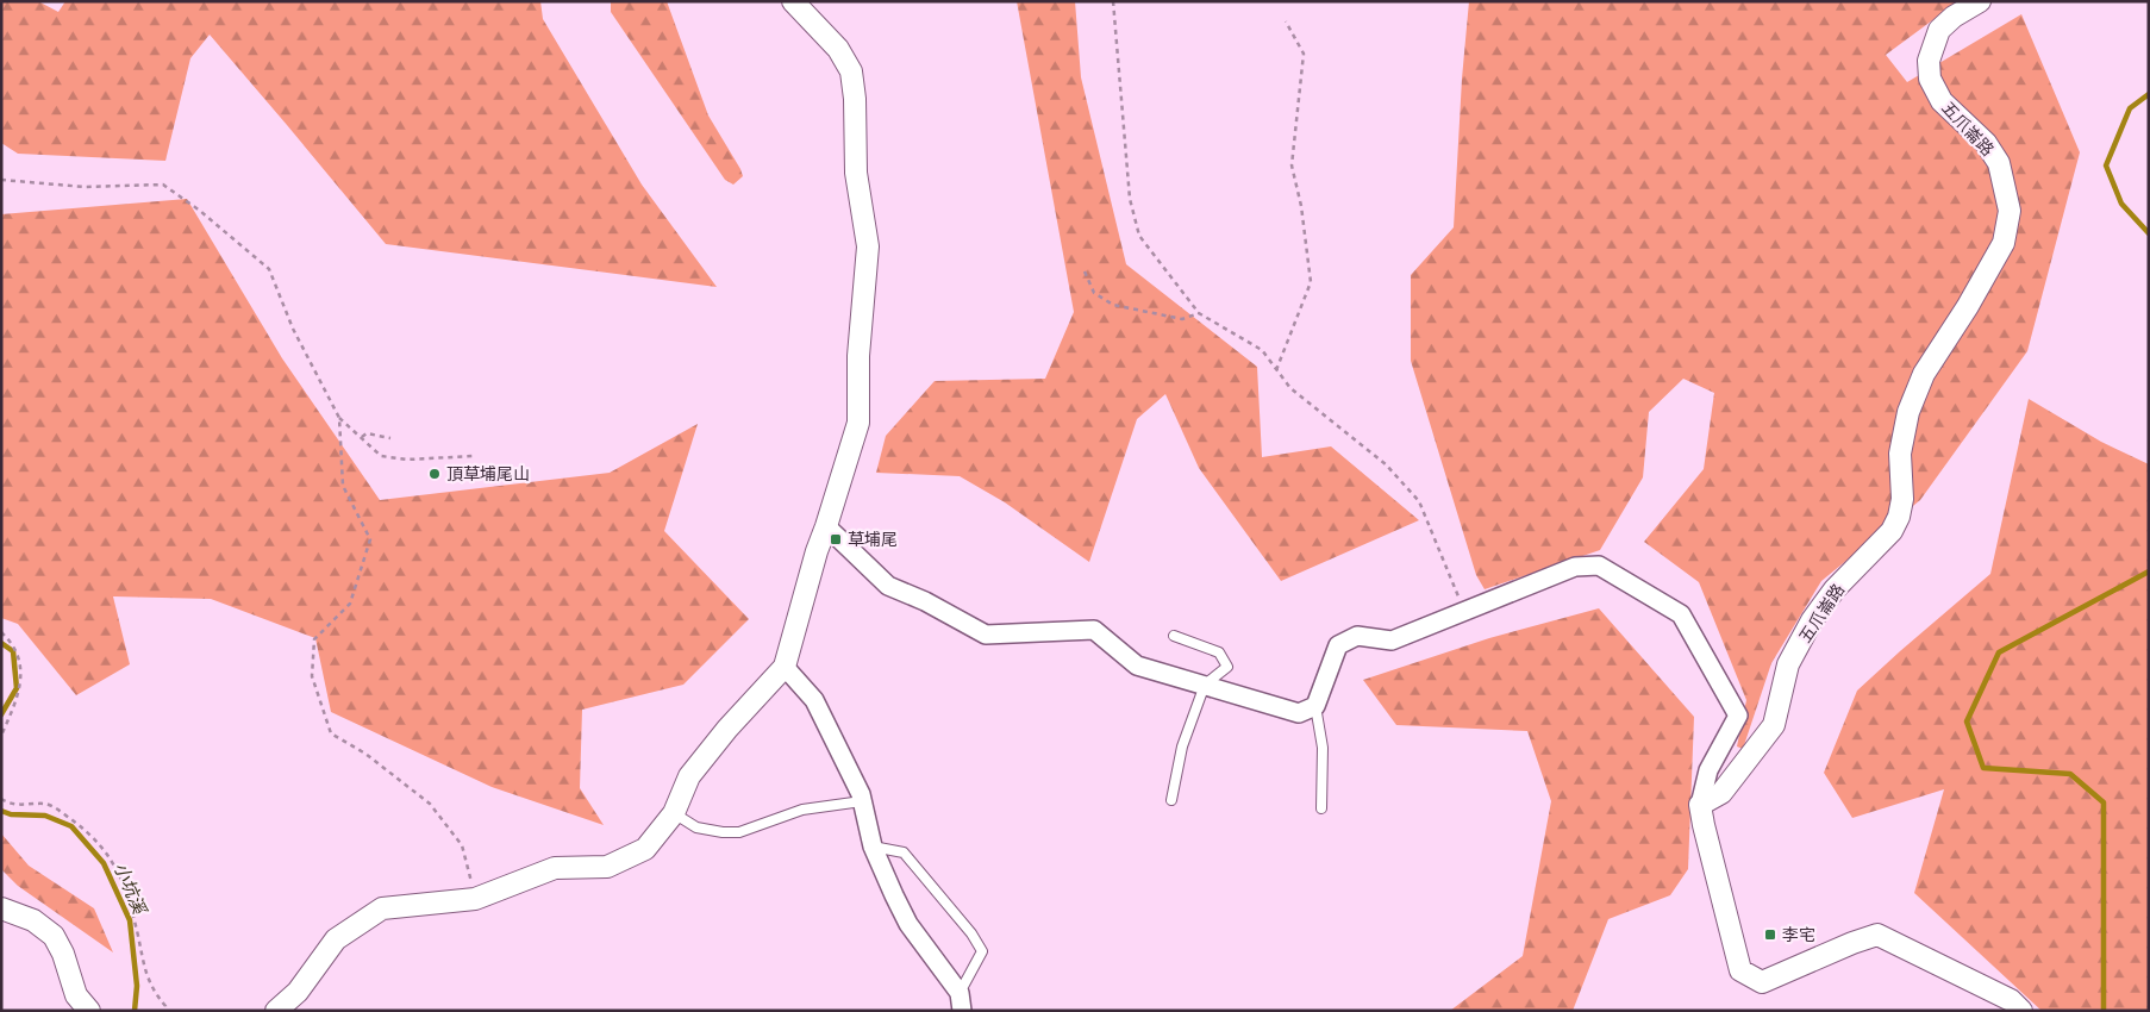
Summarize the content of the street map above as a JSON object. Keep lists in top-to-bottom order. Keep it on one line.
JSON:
{"streets":{"street":["五爪崙路"]},"water":["小坑溪"],"places":{"other":["頂草埔尾山"],"transit":["草埔尾","李宅"]}}
